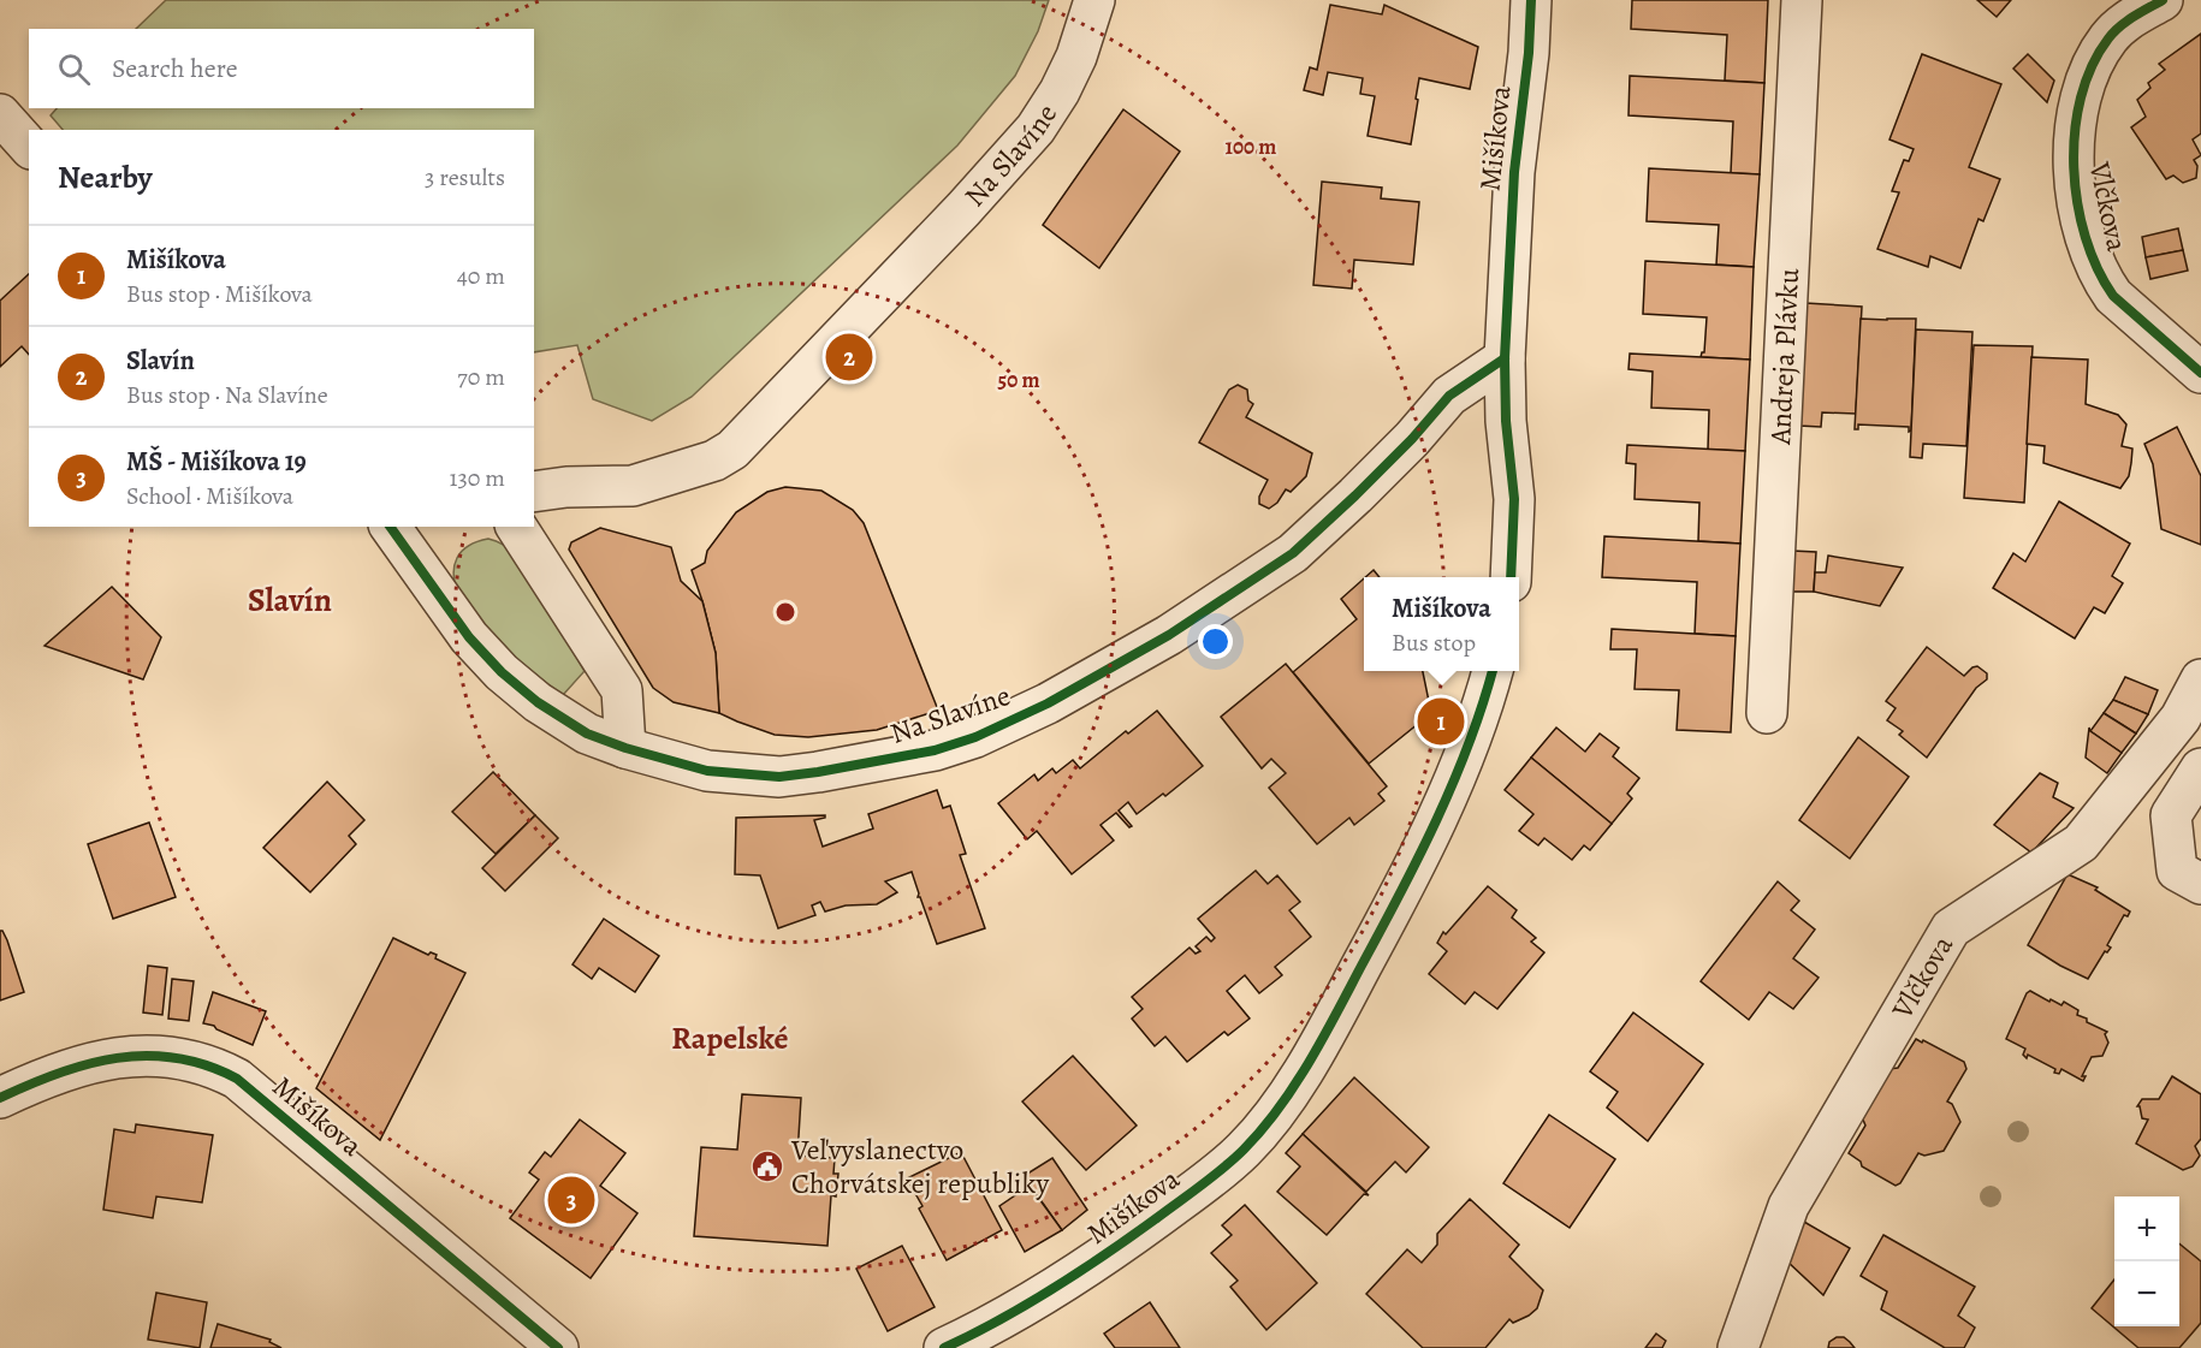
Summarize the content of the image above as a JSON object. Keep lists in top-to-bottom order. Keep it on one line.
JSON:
{"streets":{"street":["Mišíkova","Na Slavíne","Vlčkova","Andreja Plávku"]},"crossings":[["Mišíkova","Na Slavíne"]],"districts":["Slavín","Rapelské"],"places":{"public building":["Veľvyslanectvo Chorvátskej republiky"]},"page":{"search":"Search here","heading":["Nearby","3 results"],"list":[{"mark":"1","name":"Mišíkova","note":"Bus stop · Mišíkova","value":"40 m"},{"mark":"2","name":"Slavín","note":"Bus stop · Na Slavíne","value":"70 m"},{"mark":"3","name":"MŠ - Mišíkova 19","note":"School · Mišíkova","value":"130 m"}],"pins":["2","1","3"],"popup":["Mišíkova","Bus stop"],"map_buttons":["+","−"]},"rings":["100 m","50 m"]}
